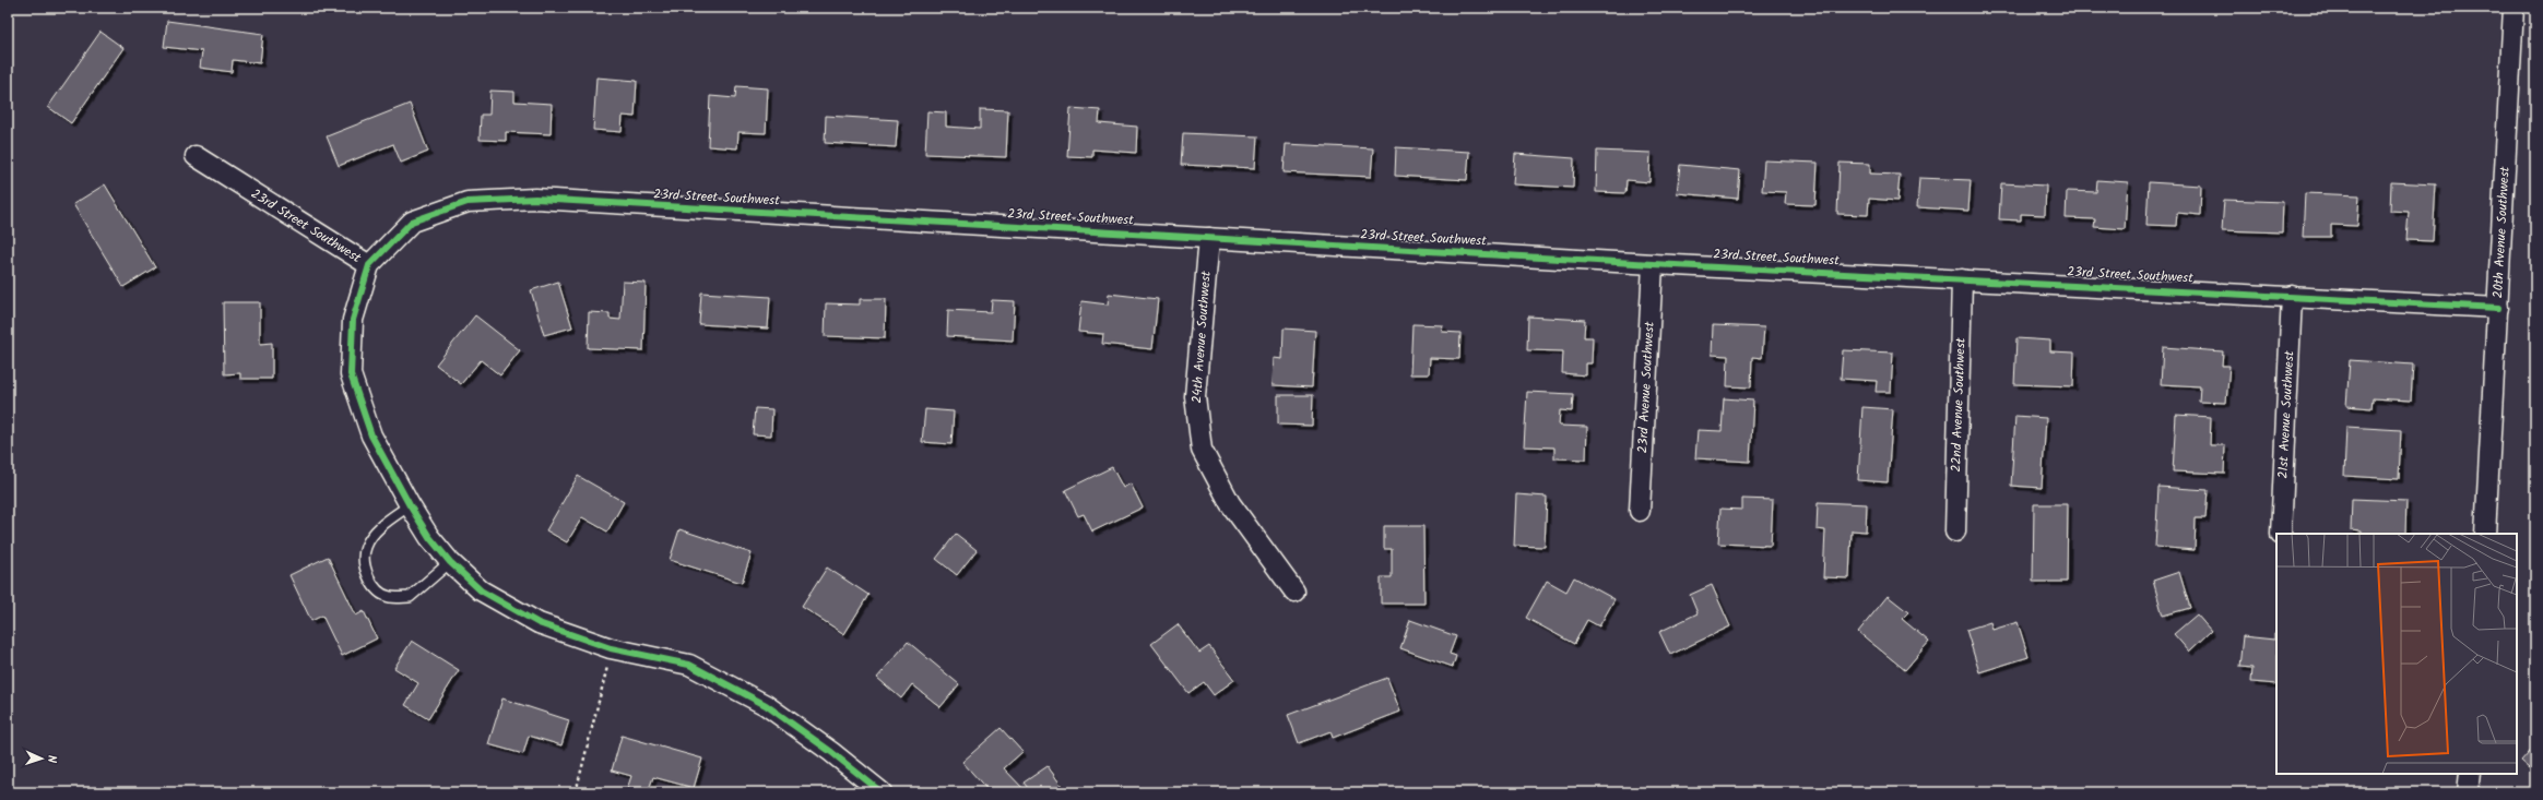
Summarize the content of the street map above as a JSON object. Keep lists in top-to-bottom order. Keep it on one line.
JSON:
{"streets":{"street":["23rd Street Southwest","20th Avenue Southwest","24th Avenue Southwest","23rd Avenue Southwest","22nd Avenue Southwest","21st Avenue Southwest"]},"crossings":[["23rd Street Southwest","20th Avenue Southwest"],["23rd Street Southwest","24th Avenue Southwest"],["23rd Street Southwest","23rd Avenue Southwest"],["23rd Street Southwest","22nd Avenue Southwest"],["23rd Street Southwest","21st Avenue Southwest"]],"north":"right"}
